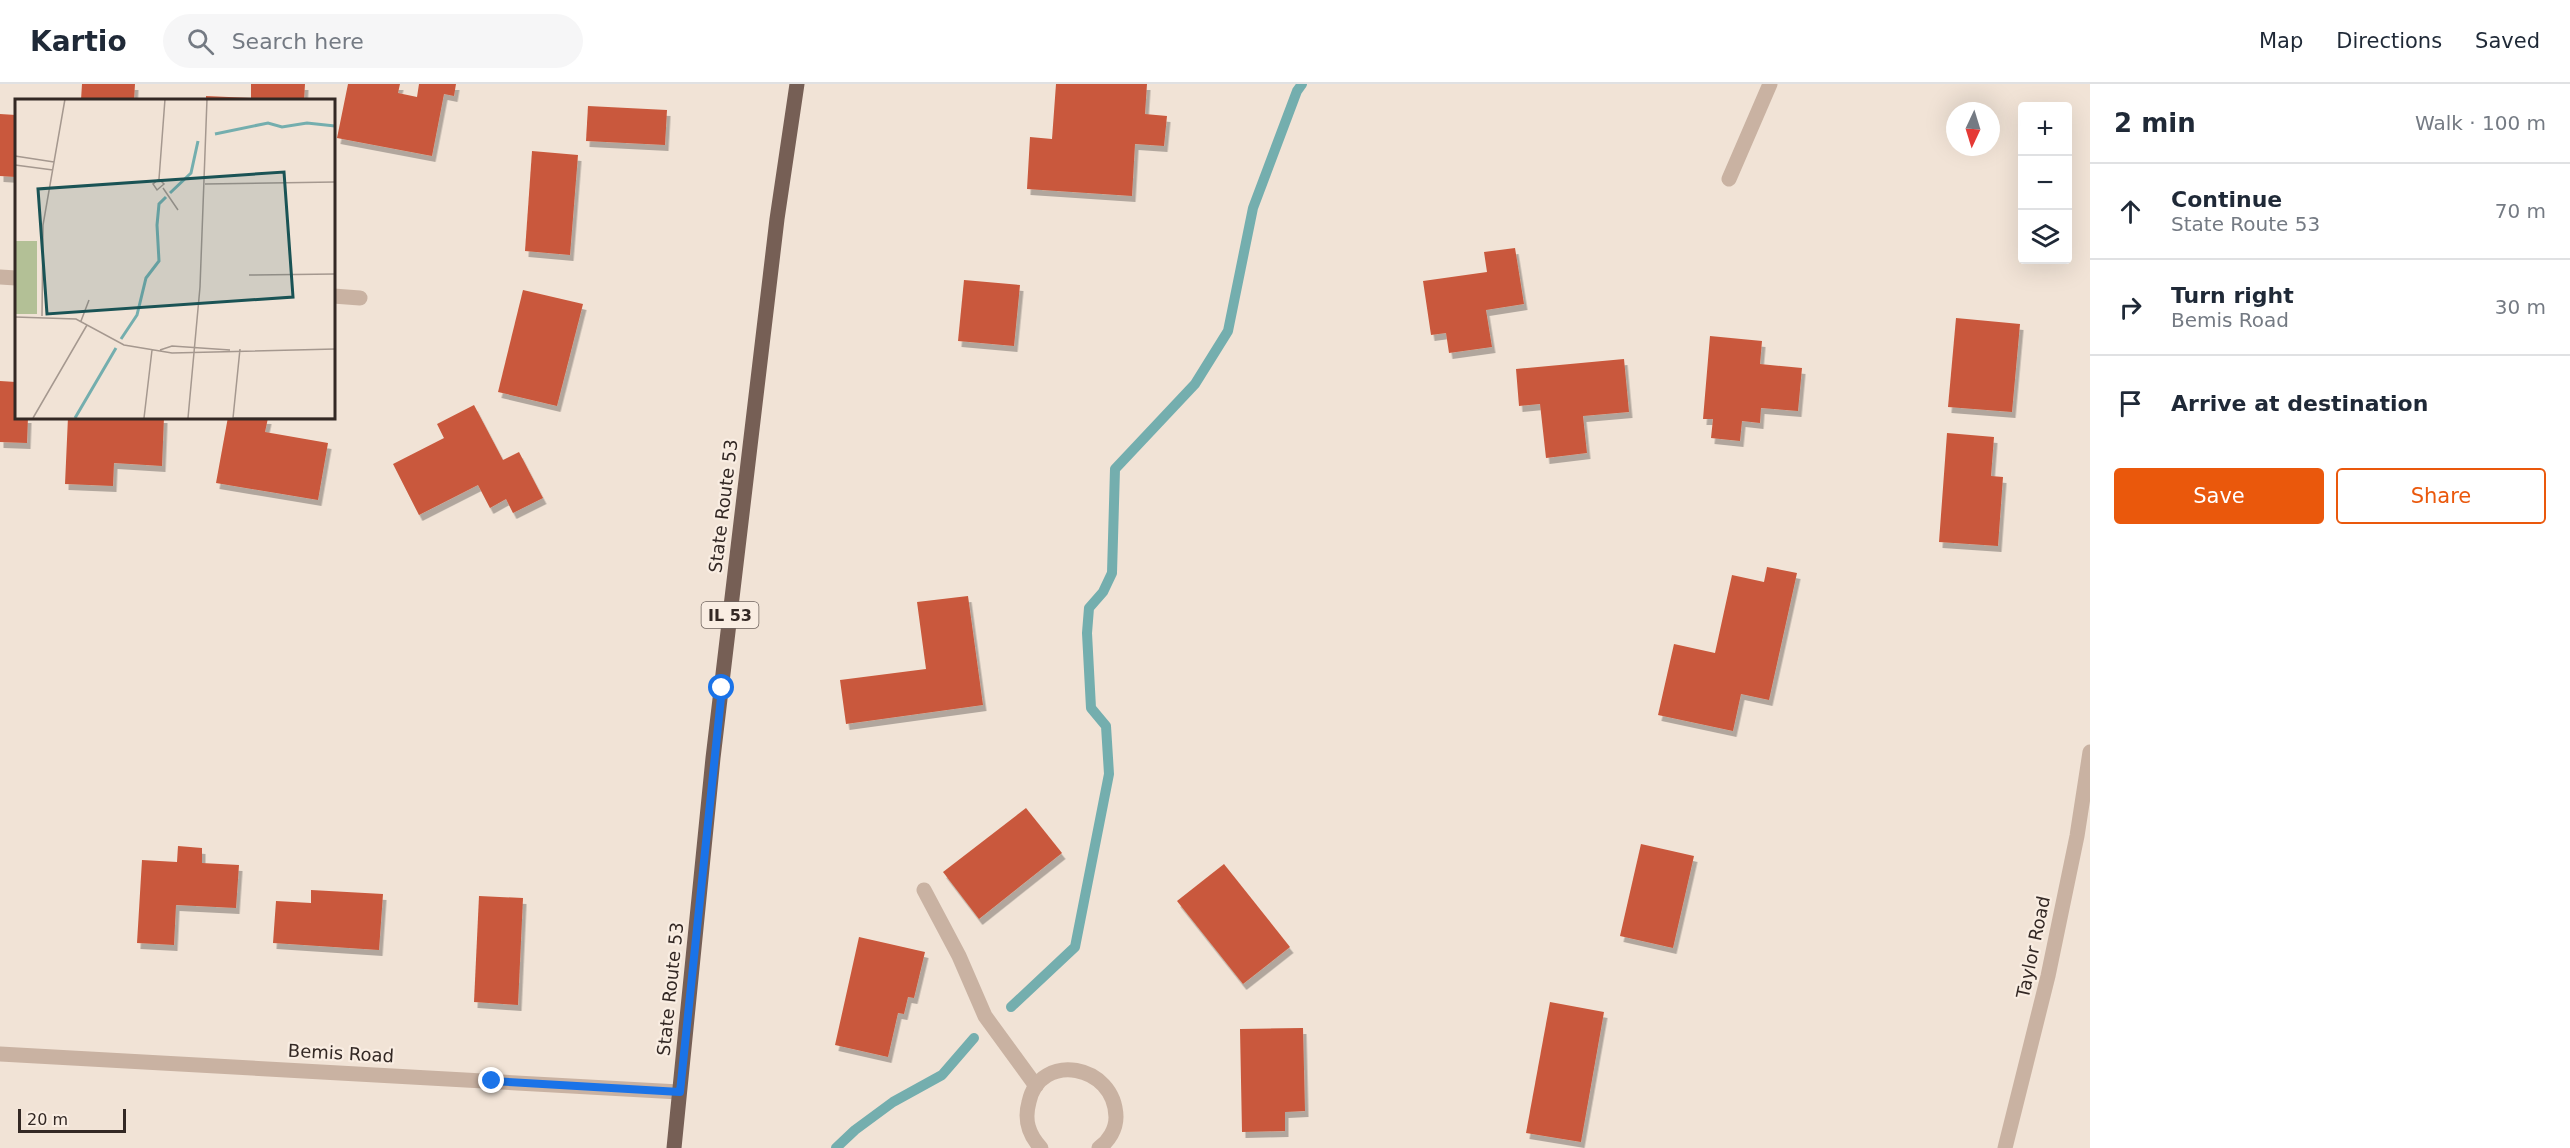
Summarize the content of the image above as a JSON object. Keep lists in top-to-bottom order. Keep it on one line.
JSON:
{"streets":{"main road":["State Route 53","IL 53"],"street":["Taylor Road","Bemis Road"]},"crossings":[["State Route 53","Bemis Road"]],"scale_bar":"20 m","north":"bottom","page":{"header":"Kartio","search":"Search here","nav":["Map","Directions","Saved"],"heading":["2 min","Walk · 100 m"],"map_buttons":["+","−"],"list":[["Continue","State Route 53","70 m"],["Turn right","Bemis Road","30 m"],"Arrive at destination"],"buttons":["Save","Share"],"scale":"20 m"}}
